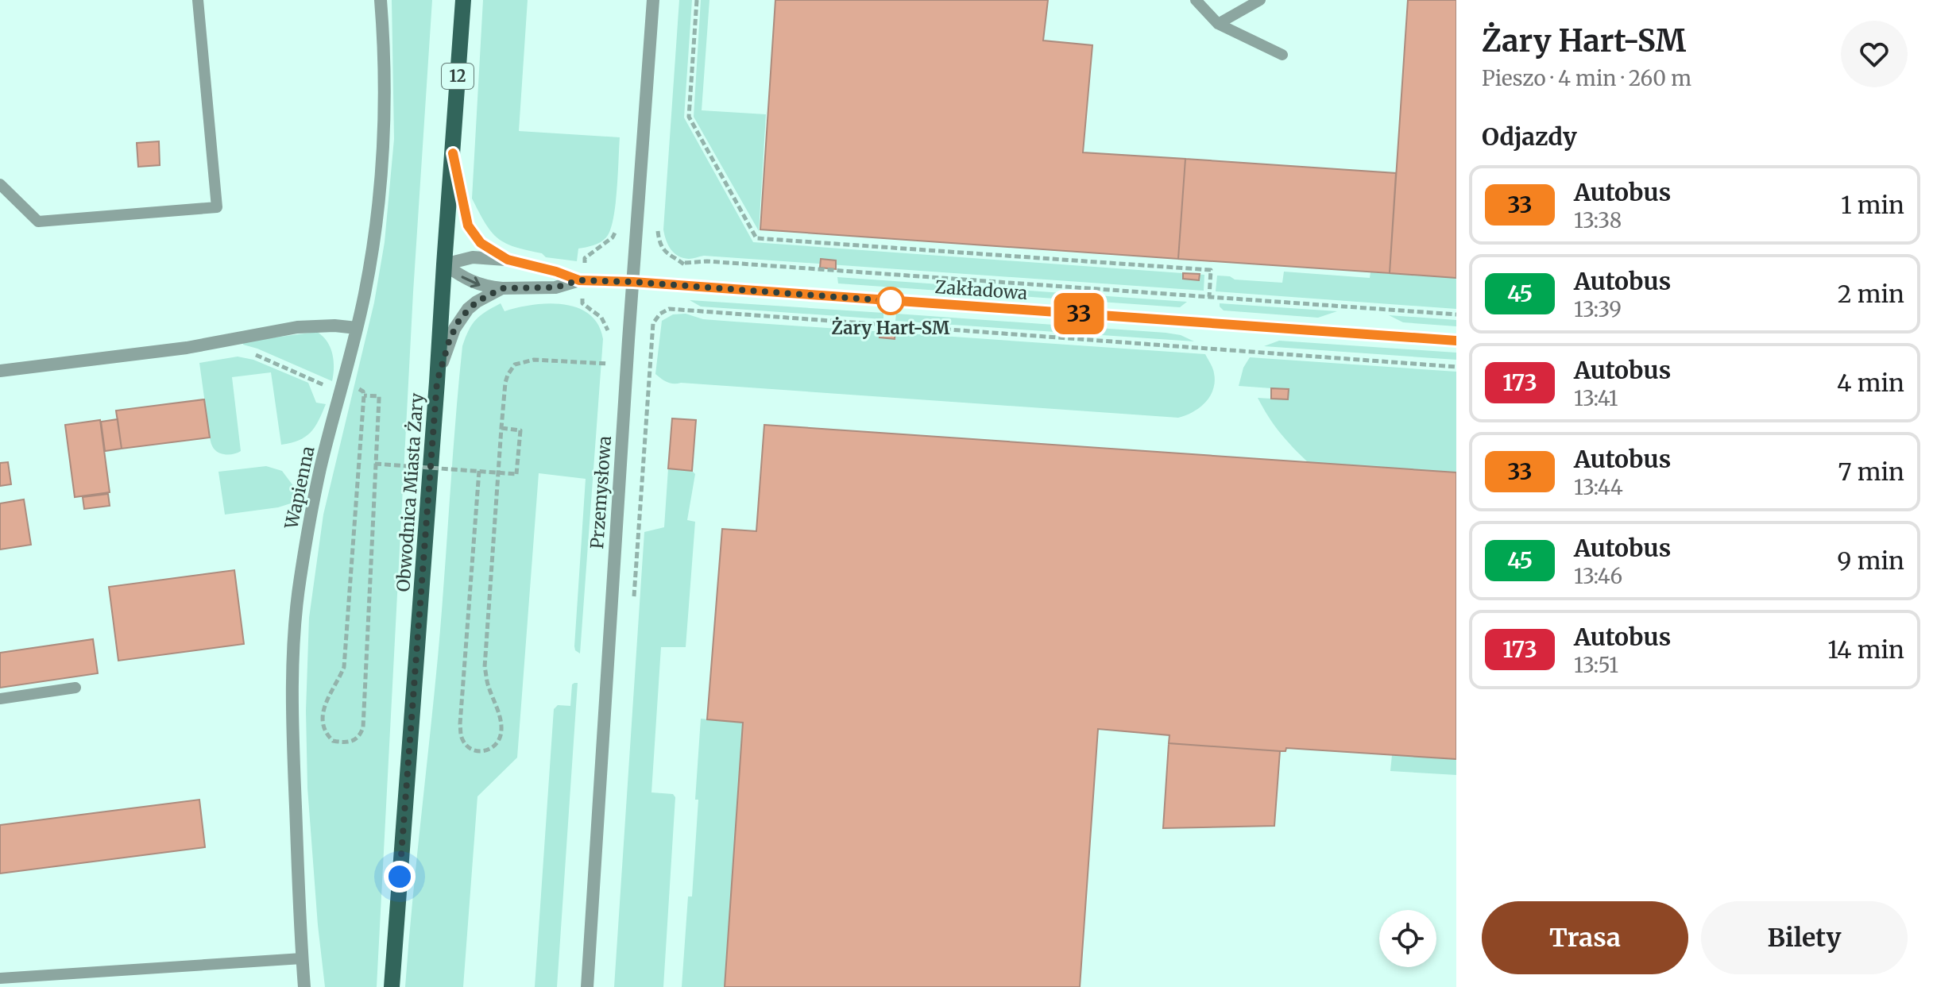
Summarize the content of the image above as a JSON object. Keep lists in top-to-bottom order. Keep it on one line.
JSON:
{"streets":{"main road":["12","Obwodnica Miasta Żary"],"street":["Zakładowa","Wapienna","Przemysłowa"]},"crossings":[["Zakładowa","Obwodnica Miasta Żary"],["Zakładowa","Przemysłowa"]],"places":["Żary Hart-SM"],"lines":["bus line 33"],"page":{"on_map":"33","heading":[["Żary Hart-SM","Pieszo · 4 min · 260 m"],"Odjazdy"],"list":[{"mark":"33","name":"Autobus","note":"13:38","value":"1 min"},{"mark":"45","name":"Autobus","note":"13:39","value":"2 min"},{"mark":"173","name":"Autobus","note":"13:41","value":"4 min"},{"mark":"33","name":"Autobus","note":"13:44","value":"7 min"},{"mark":"45","name":"Autobus","note":"13:46","value":"9 min"},{"mark":"173","name":"Autobus","note":"13:51","value":"14 min"}],"buttons":["Trasa","Bilety"]}}
